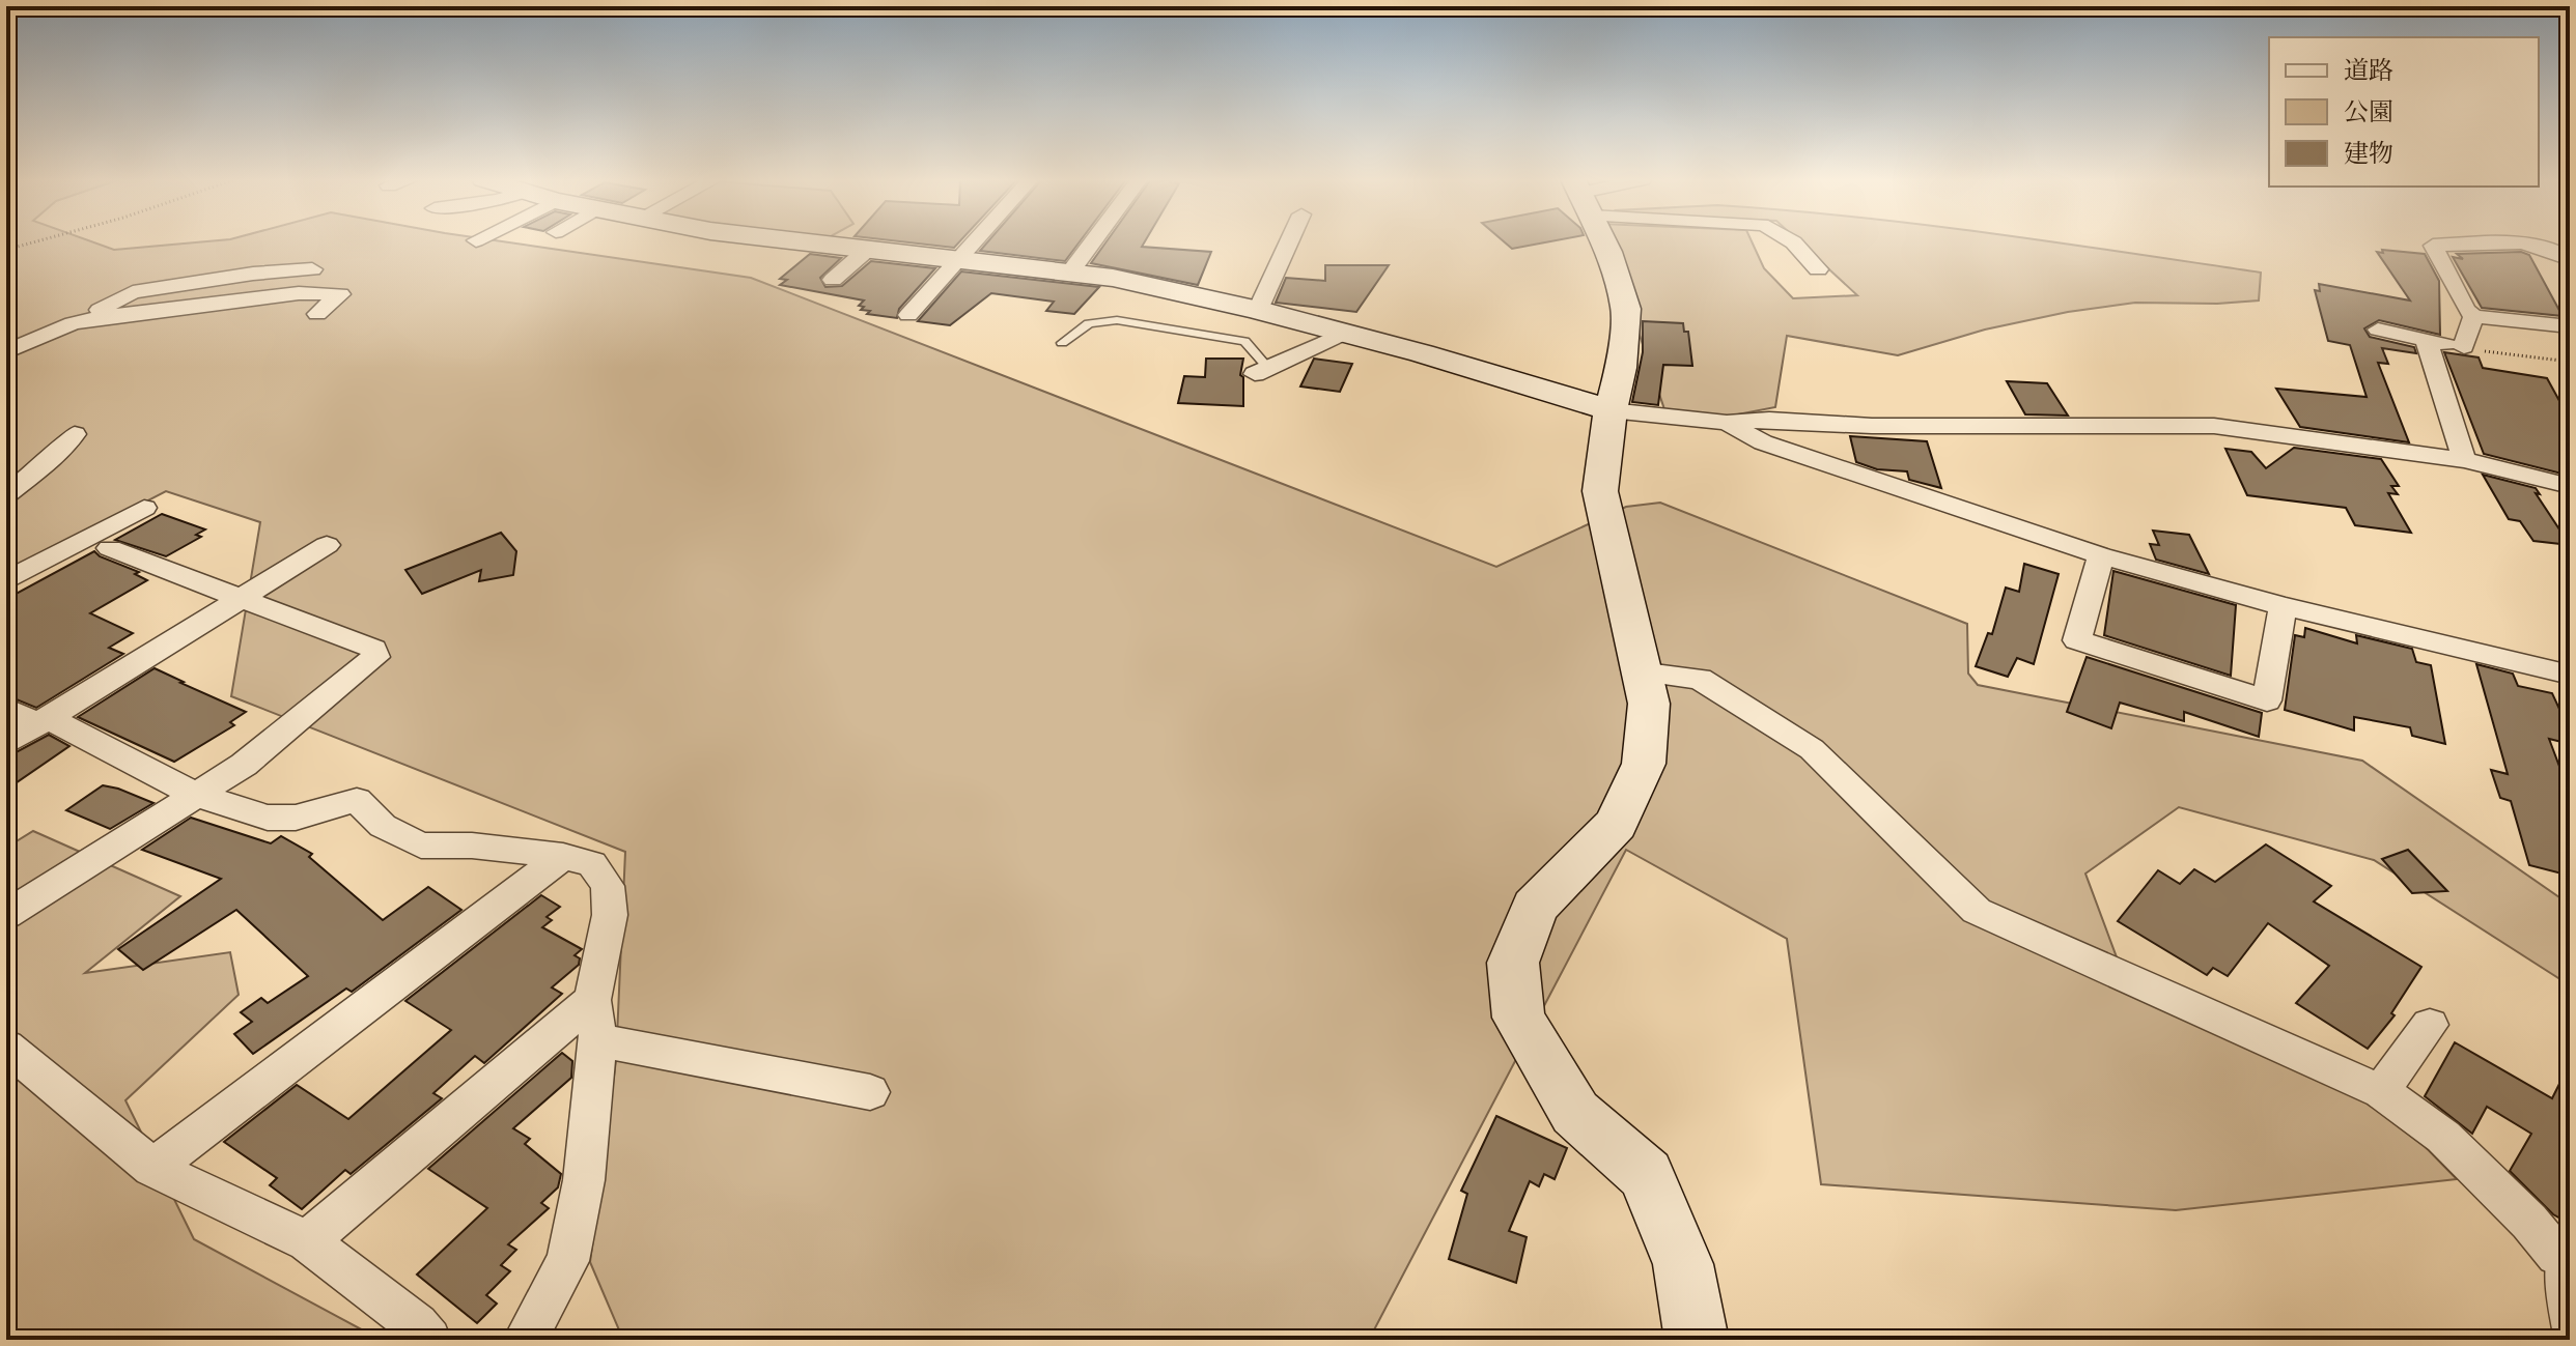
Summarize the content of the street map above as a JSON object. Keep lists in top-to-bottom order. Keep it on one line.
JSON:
{"legend":["道路","公園","建物"]}
